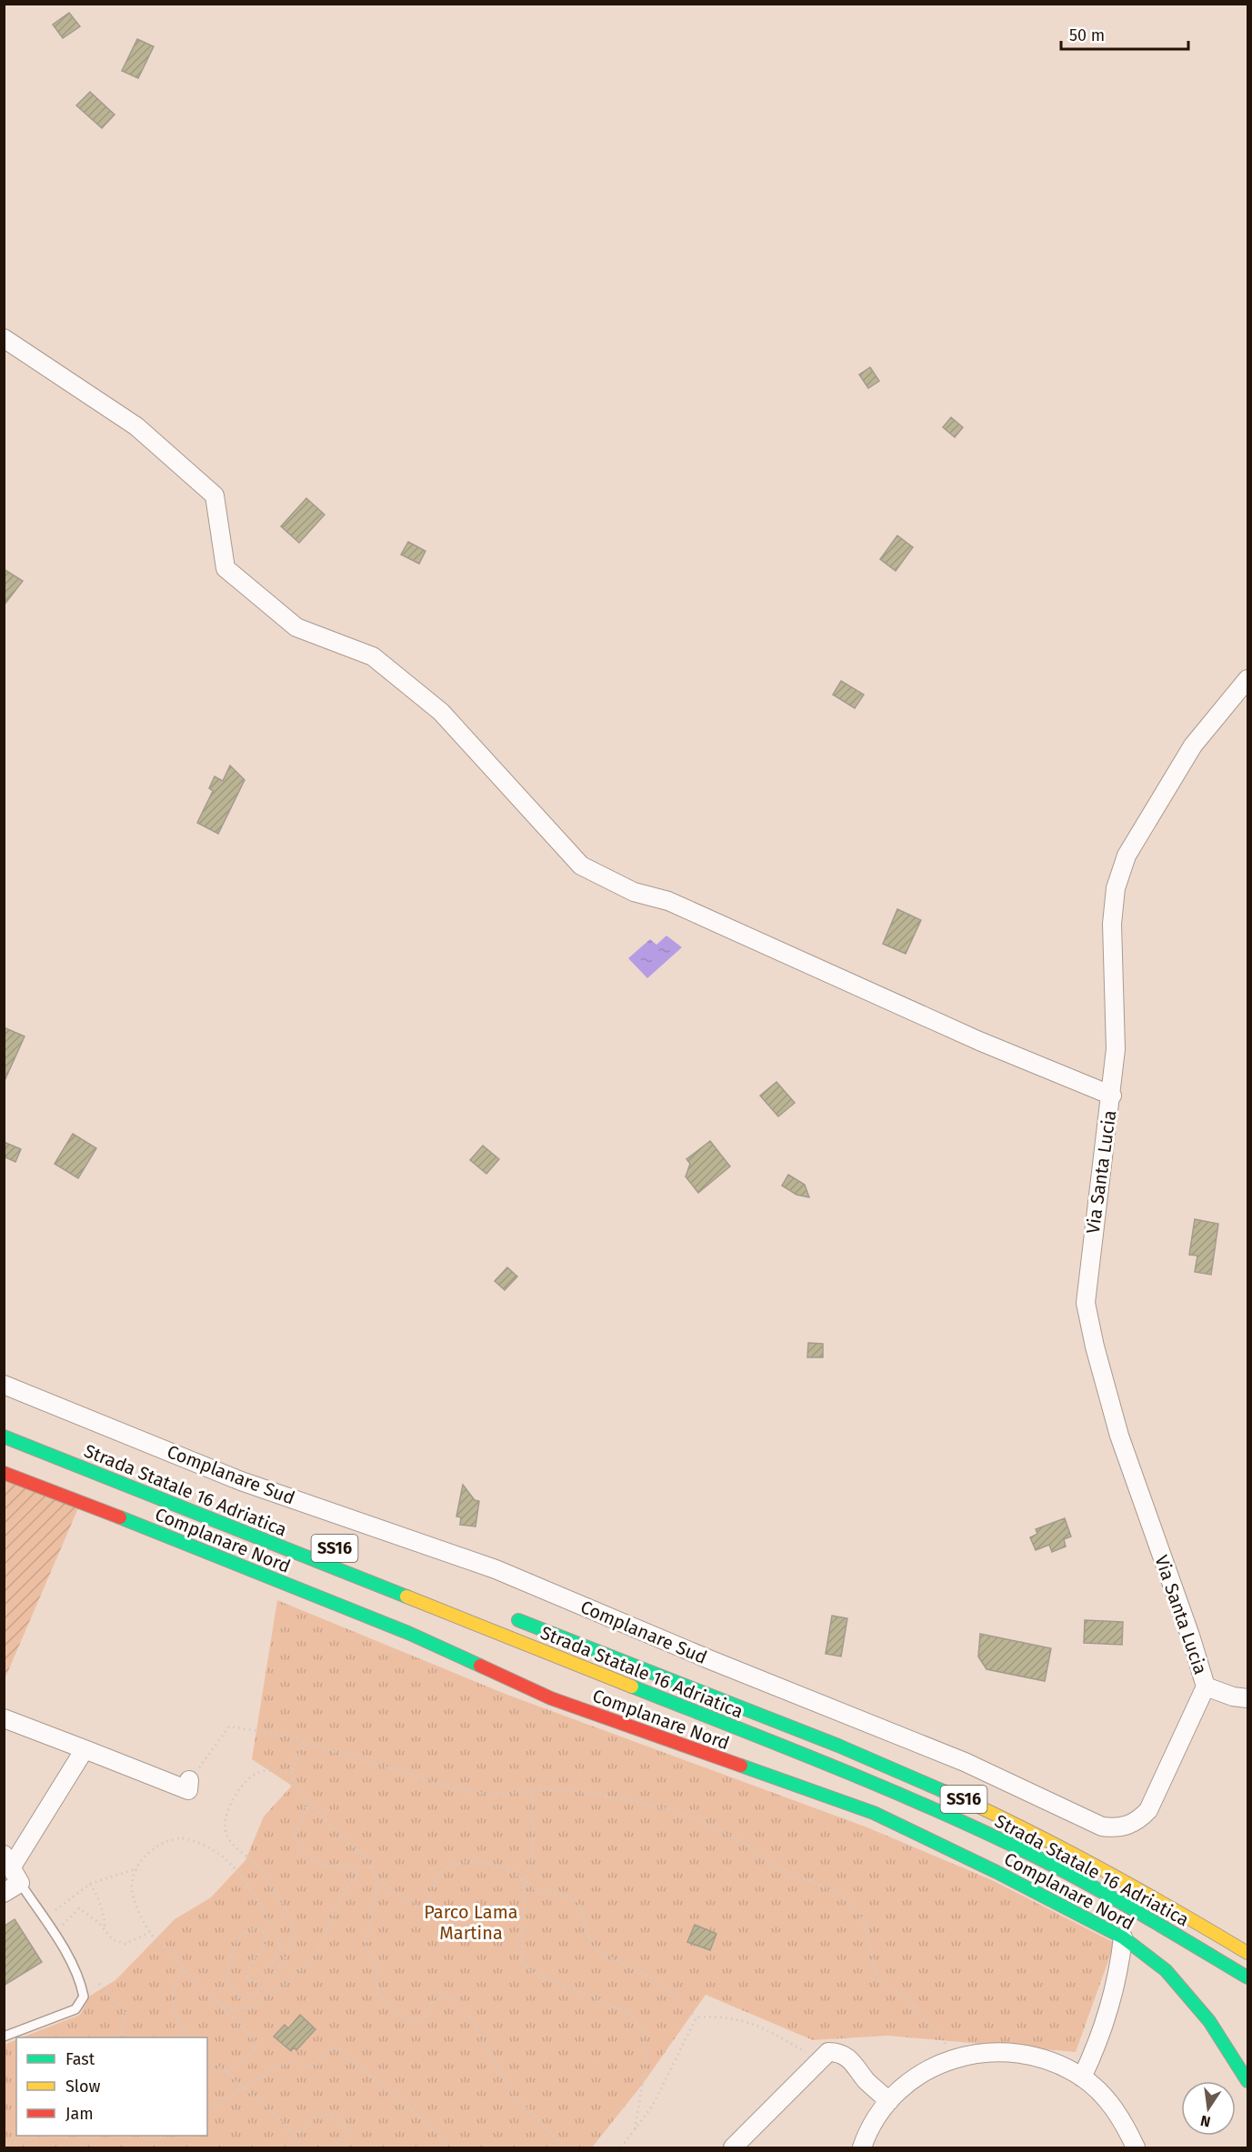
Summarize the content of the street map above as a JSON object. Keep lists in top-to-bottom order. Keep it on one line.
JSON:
{"streets":{"main road":["Strada Statale 16 Adriatica","Complanare Nord","SS16"],"street":["Via Santa Lucia","Complanare Sud"]},"crossings":[["Via Santa Lucia","Complanare Sud"]],"parks":["Parco Lama Martina"],"legend":["Fast","Slow","Jam"],"scale_bar":"50 m","north":"bottom"}
